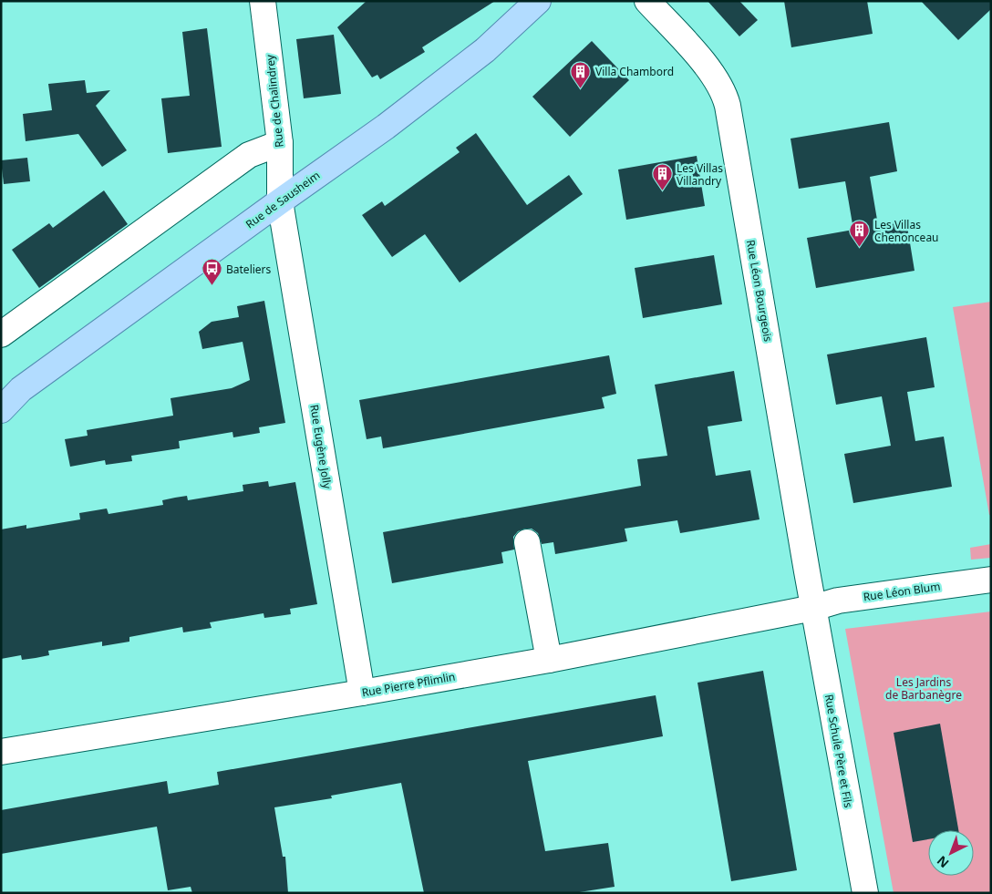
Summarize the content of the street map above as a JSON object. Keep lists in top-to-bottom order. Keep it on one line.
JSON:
{"streets":{"main road":["Rue de Sausheim"],"street":["Rue de Chalindrey","Rue Léon Bourgeois","Rue Eugène Jolly","Rue Léon Blum","Rue Pierre Pflimlin","Rue Schule Père et Fils"]},"crossings":[["Rue de Chalindrey","Rue de Sausheim"],["Rue de Chalindrey","Rue Eugène Jolly"],["Rue de Sausheim","Rue Eugène Jolly"],["Rue Léon Bourgeois","Rue Léon Blum"],["Rue Léon Bourgeois","Rue Pierre Pflimlin"],["Rue Léon Bourgeois","Rue Schule Père et Fils"],["Rue Eugène Jolly","Rue Pierre Pflimlin"],["Rue Léon Blum","Rue Pierre Pflimlin"],["Rue Léon Blum","Rue Schule Père et Fils"],["Rue Pierre Pflimlin","Rue Schule Père et Fils"]],"parks":["Les Jardins de Barbanègre"],"places":{"building":["Villa Chambord","Les Villas Villandry","Les Villas Chenonceau"],"bus stop":["Bateliers"]},"north":"bottom left"}
